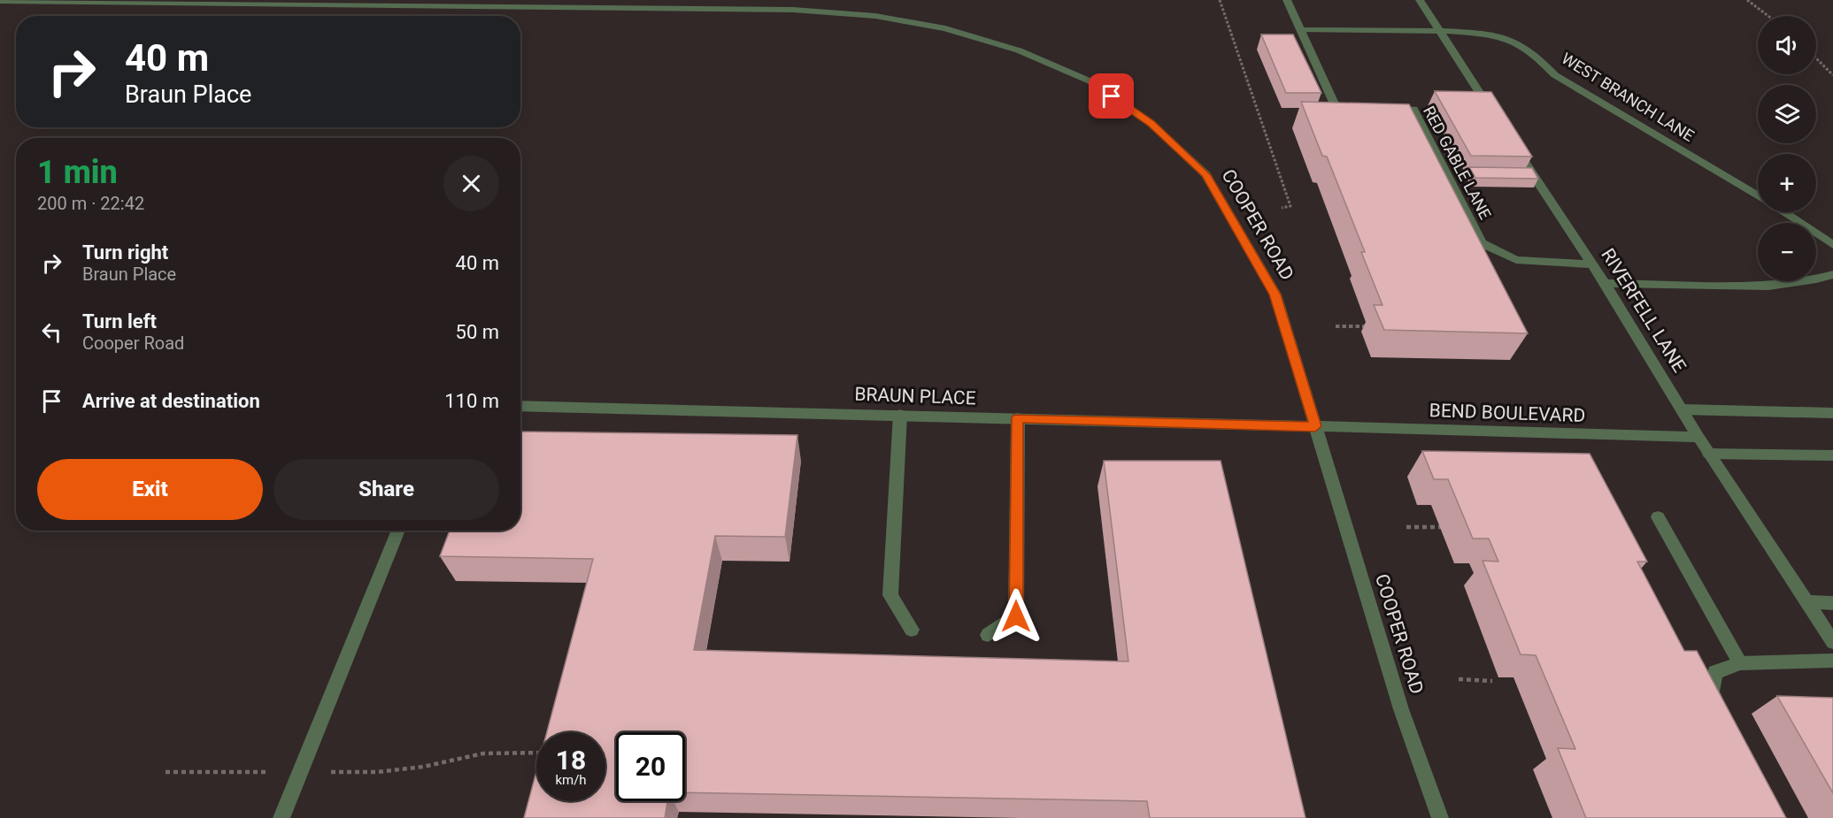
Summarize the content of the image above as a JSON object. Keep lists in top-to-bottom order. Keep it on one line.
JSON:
{"streets":{"street":["WEST BRANCH LANE","RED GABLE LANE","COOPER ROAD","RIVERFELL LANE","BRAUN PLACE","BEND BOULEVARD"]},"crossings":[["RED GABLE LANE","RIVERFELL LANE"],["COOPER ROAD","BRAUN PLACE"],["COOPER ROAD","BEND BOULEVARD"],["RIVERFELL LANE","BEND BOULEVARD"],["BRAUN PLACE","BEND BOULEVARD"]],"page":{"map_buttons":["+","−"],"turn":["40 m","Braun Place"],"heading":["1 min","200 m · 22:42"],"list":[{"name":"Turn right","note":"Braun Place","value":"40 m"},{"name":"Turn left","note":"Cooper Road","value":"50 m"},{"name":"Arrive at destination","value":"110 m"}],"buttons":["Exit","Share"],"speed":"18 km/h","limit":"20"}}
